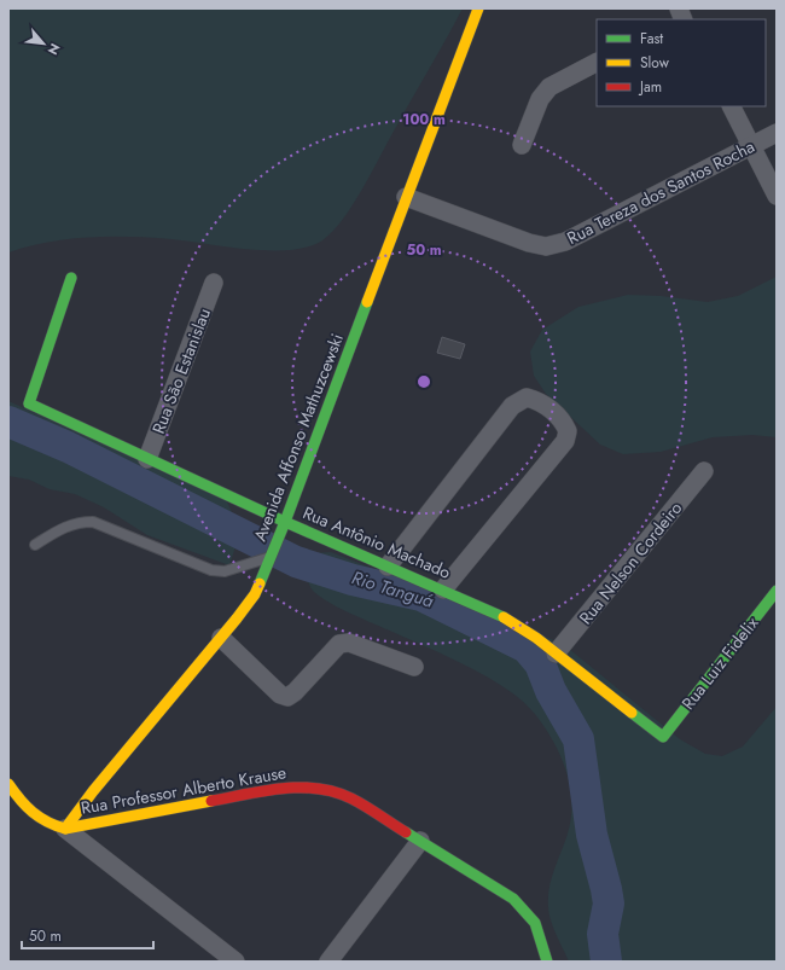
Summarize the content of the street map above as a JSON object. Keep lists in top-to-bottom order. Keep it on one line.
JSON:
{"streets":{"street":["Rua Tereza dos Santos Rocha","Rua São Estanislau","Avenida Affonso Mathuzcewski","Rua Antônio Machado","Rua Nelson Cordeiro","Rua Luiz Fidelix","Rua Professor Alberto Krause"]},"crossings":[["Rua Tereza dos Santos Rocha","Avenida Affonso Mathuzcewski"],["Rua São Estanislau","Rua Antônio Machado"],["Avenida Affonso Mathuzcewski","Rua Antônio Machado"],["Avenida Affonso Mathuzcewski","Rua Professor Alberto Krause"],["Rua Antônio Machado","Rua Nelson Cordeiro"],["Rua Antônio Machado","Rua Luiz Fidelix"]],"water":["Rio Tanguá"],"legend":["Fast","Slow","Jam"],"scale_bar":"50 m","north":"bottom right","rings":["100 m","50 m"]}
